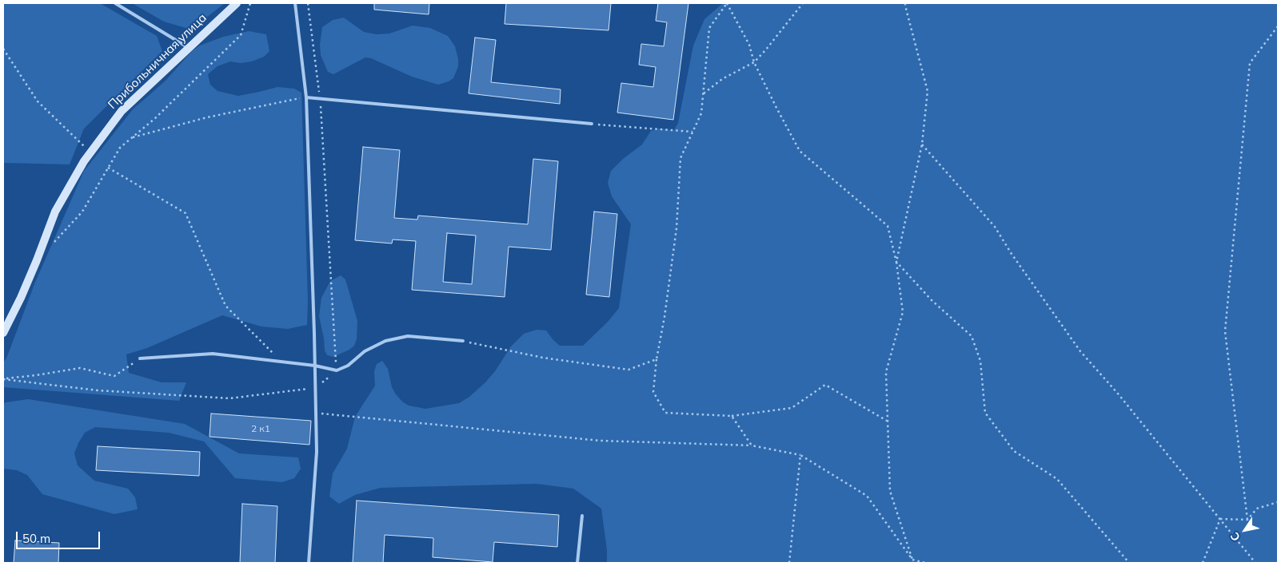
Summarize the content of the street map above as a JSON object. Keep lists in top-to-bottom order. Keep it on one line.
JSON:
{"streets":{"street":["Прибольничная улица"]},"house_numbers":["2 к1"],"scale_bar":"50 m","north":"bottom left"}
